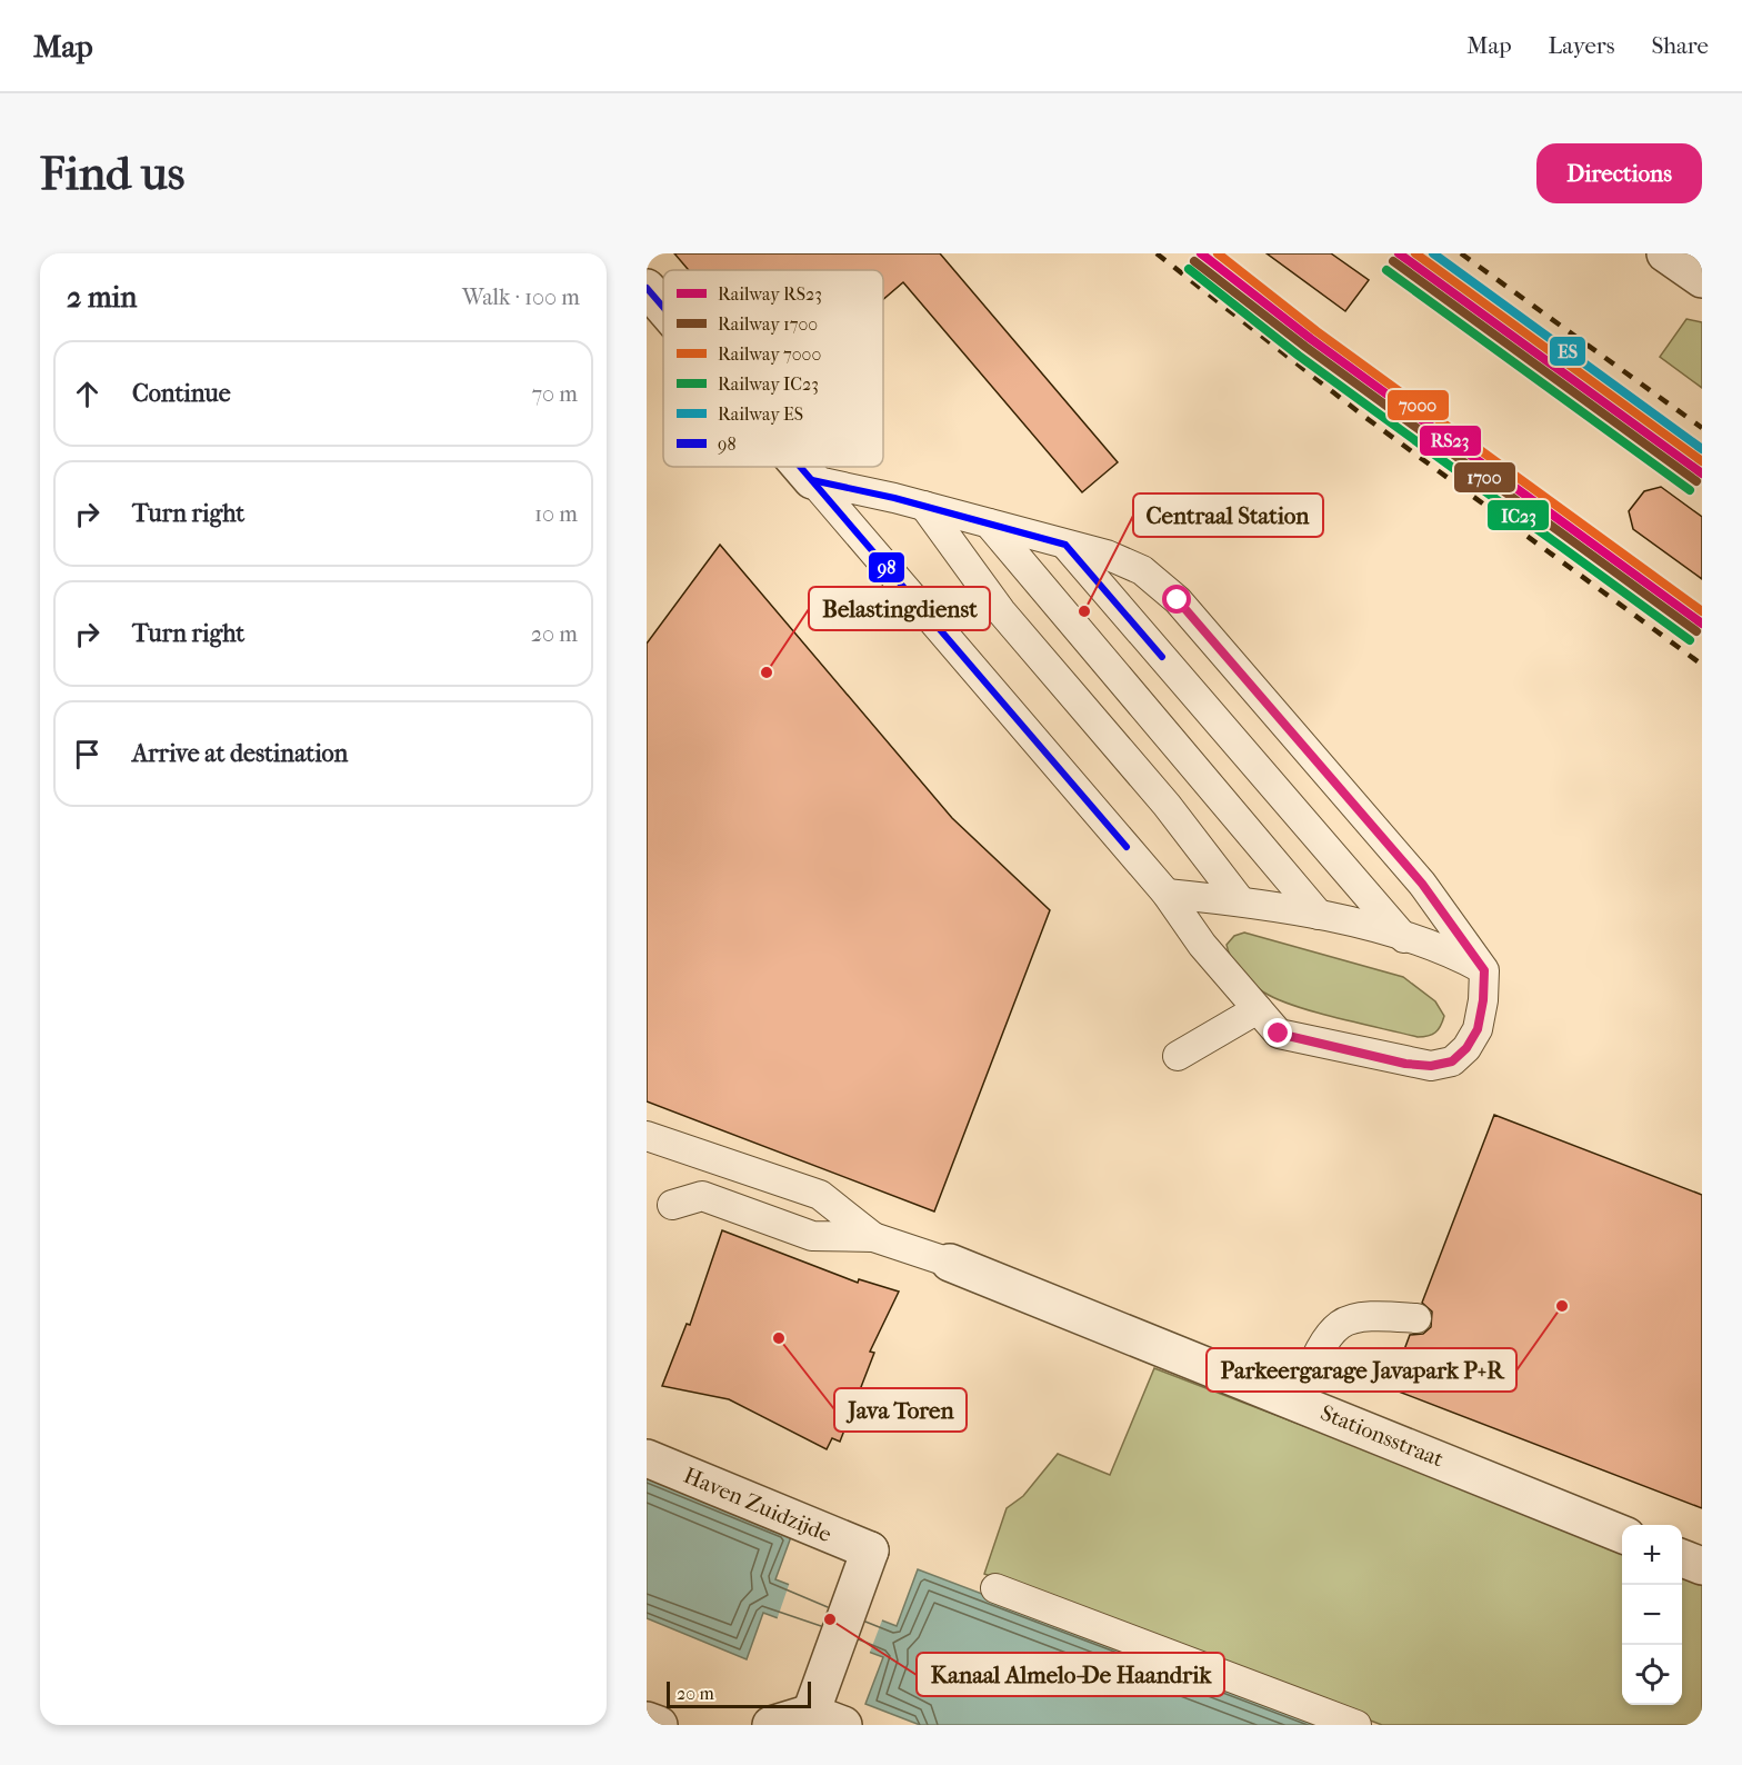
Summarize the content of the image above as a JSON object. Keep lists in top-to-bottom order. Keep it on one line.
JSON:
{"streets":{"street":["Stationsstraat","Haven Zuidzijde"]},"places":["Centraal Station","Belastingdienst","Parkeergarage Javapark P+R","Java Toren","Kanaal Almelo-De Haandrik"],"lines":["rail line RS23","rail line 7000","rail line ES","rail line 1700","rail line IC23","transit line 98"],"legend":["Railway RS23","Railway 1700","Railway 7000","Railway IC23","Railway ES","98"],"scale_bar":"20 m","page":{"header":"Map","nav":["Map","Layers","Share"],"buttons":"Directions","title":"Find us","heading":["2 min","Walk · 100 m"],"list":[["Continue","70 m"],["Turn right","10 m"],["Turn right","20 m"],"Arrive at destination"],"map_buttons":["+","−"],"scale":"20 m"}}
